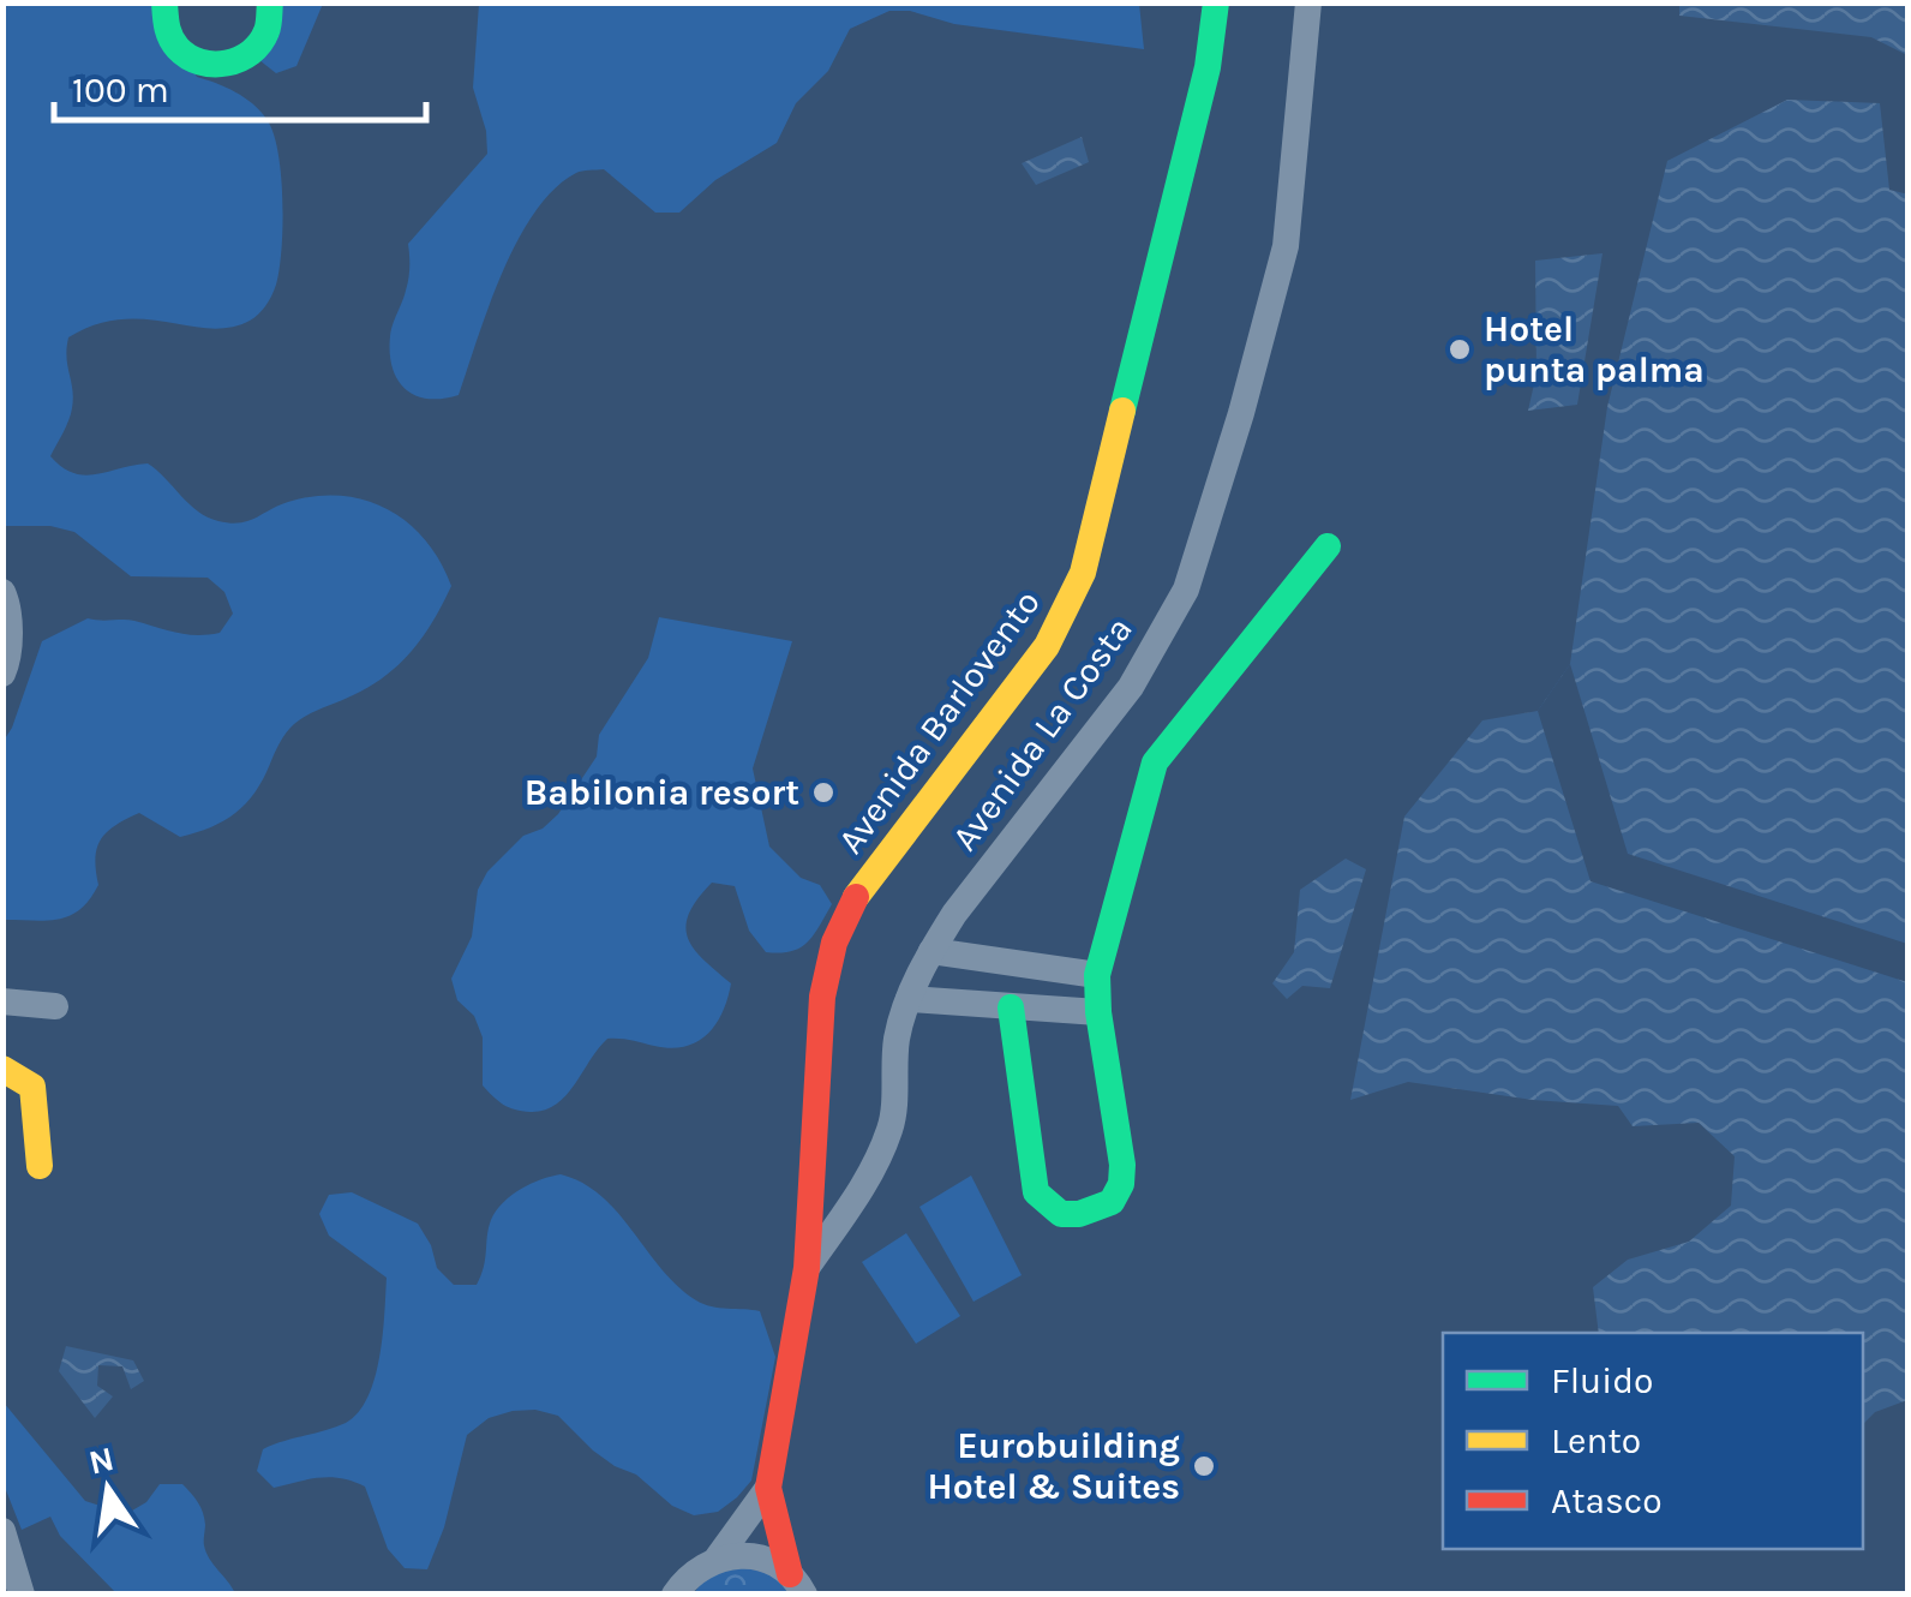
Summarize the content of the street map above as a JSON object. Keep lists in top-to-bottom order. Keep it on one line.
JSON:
{"streets":{"street":["Avenida Barlovento","Avenida La Costa"]},"crossings":[["Avenida Barlovento","Avenida La Costa"]],"places":["Hotel punta palma","Babilonia resort","Eurobuilding Hotel & Suites"],"legend":["Fluido","Lento","Atasco"],"scale_bar":"100 m","north":"top"}
